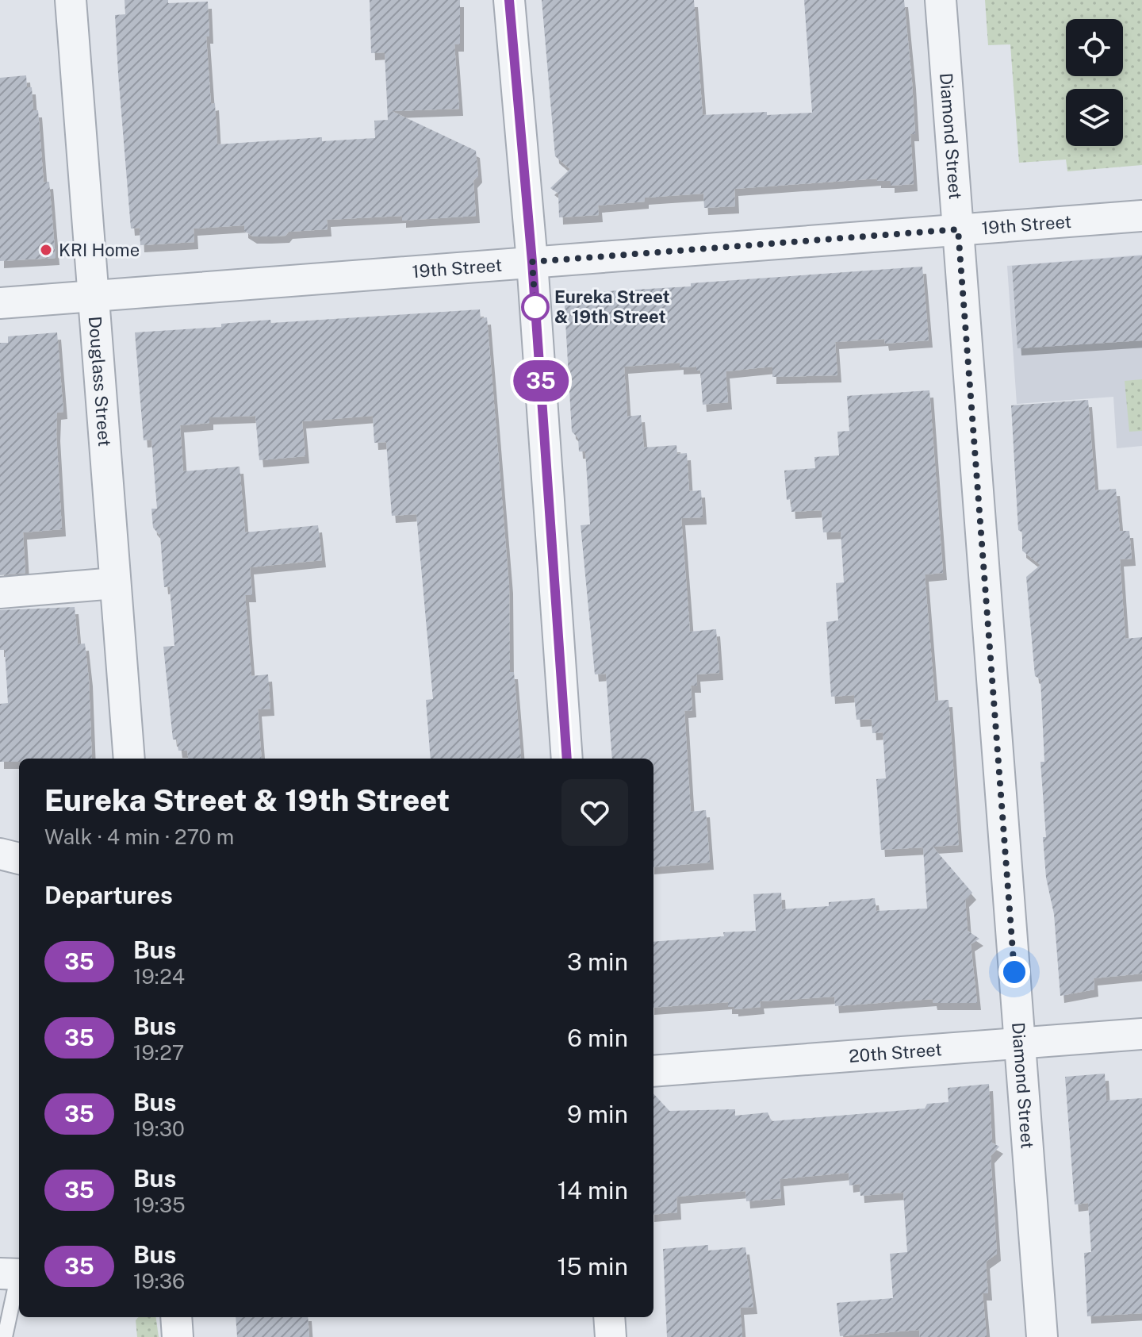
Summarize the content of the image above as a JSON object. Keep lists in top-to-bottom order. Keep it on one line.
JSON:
{"streets":{"street":["Diamond Street","19th Street","Douglass Street","20th Street"]},"crossings":[["Diamond Street","19th Street"],["Diamond Street","20th Street"],["19th Street","Douglass Street"]],"places":["KRI Home","Eureka Street & 19th Street"],"lines":["bus line 35"],"page":{"on_map":"35","heading":[["Eureka Street & 19th Street","Walk · 4 min · 270 m"],"Departures"],"list":[{"mark":"35","name":"Bus","note":"19:24","value":"3 min"},{"mark":"35","name":"Bus","note":"19:27","value":"6 min"},{"mark":"35","name":"Bus","note":"19:30","value":"9 min"},{"mark":"35","name":"Bus","note":"19:35","value":"14 min"},{"mark":"35","name":"Bus","note":"19:36","value":"15 min"}]}}
